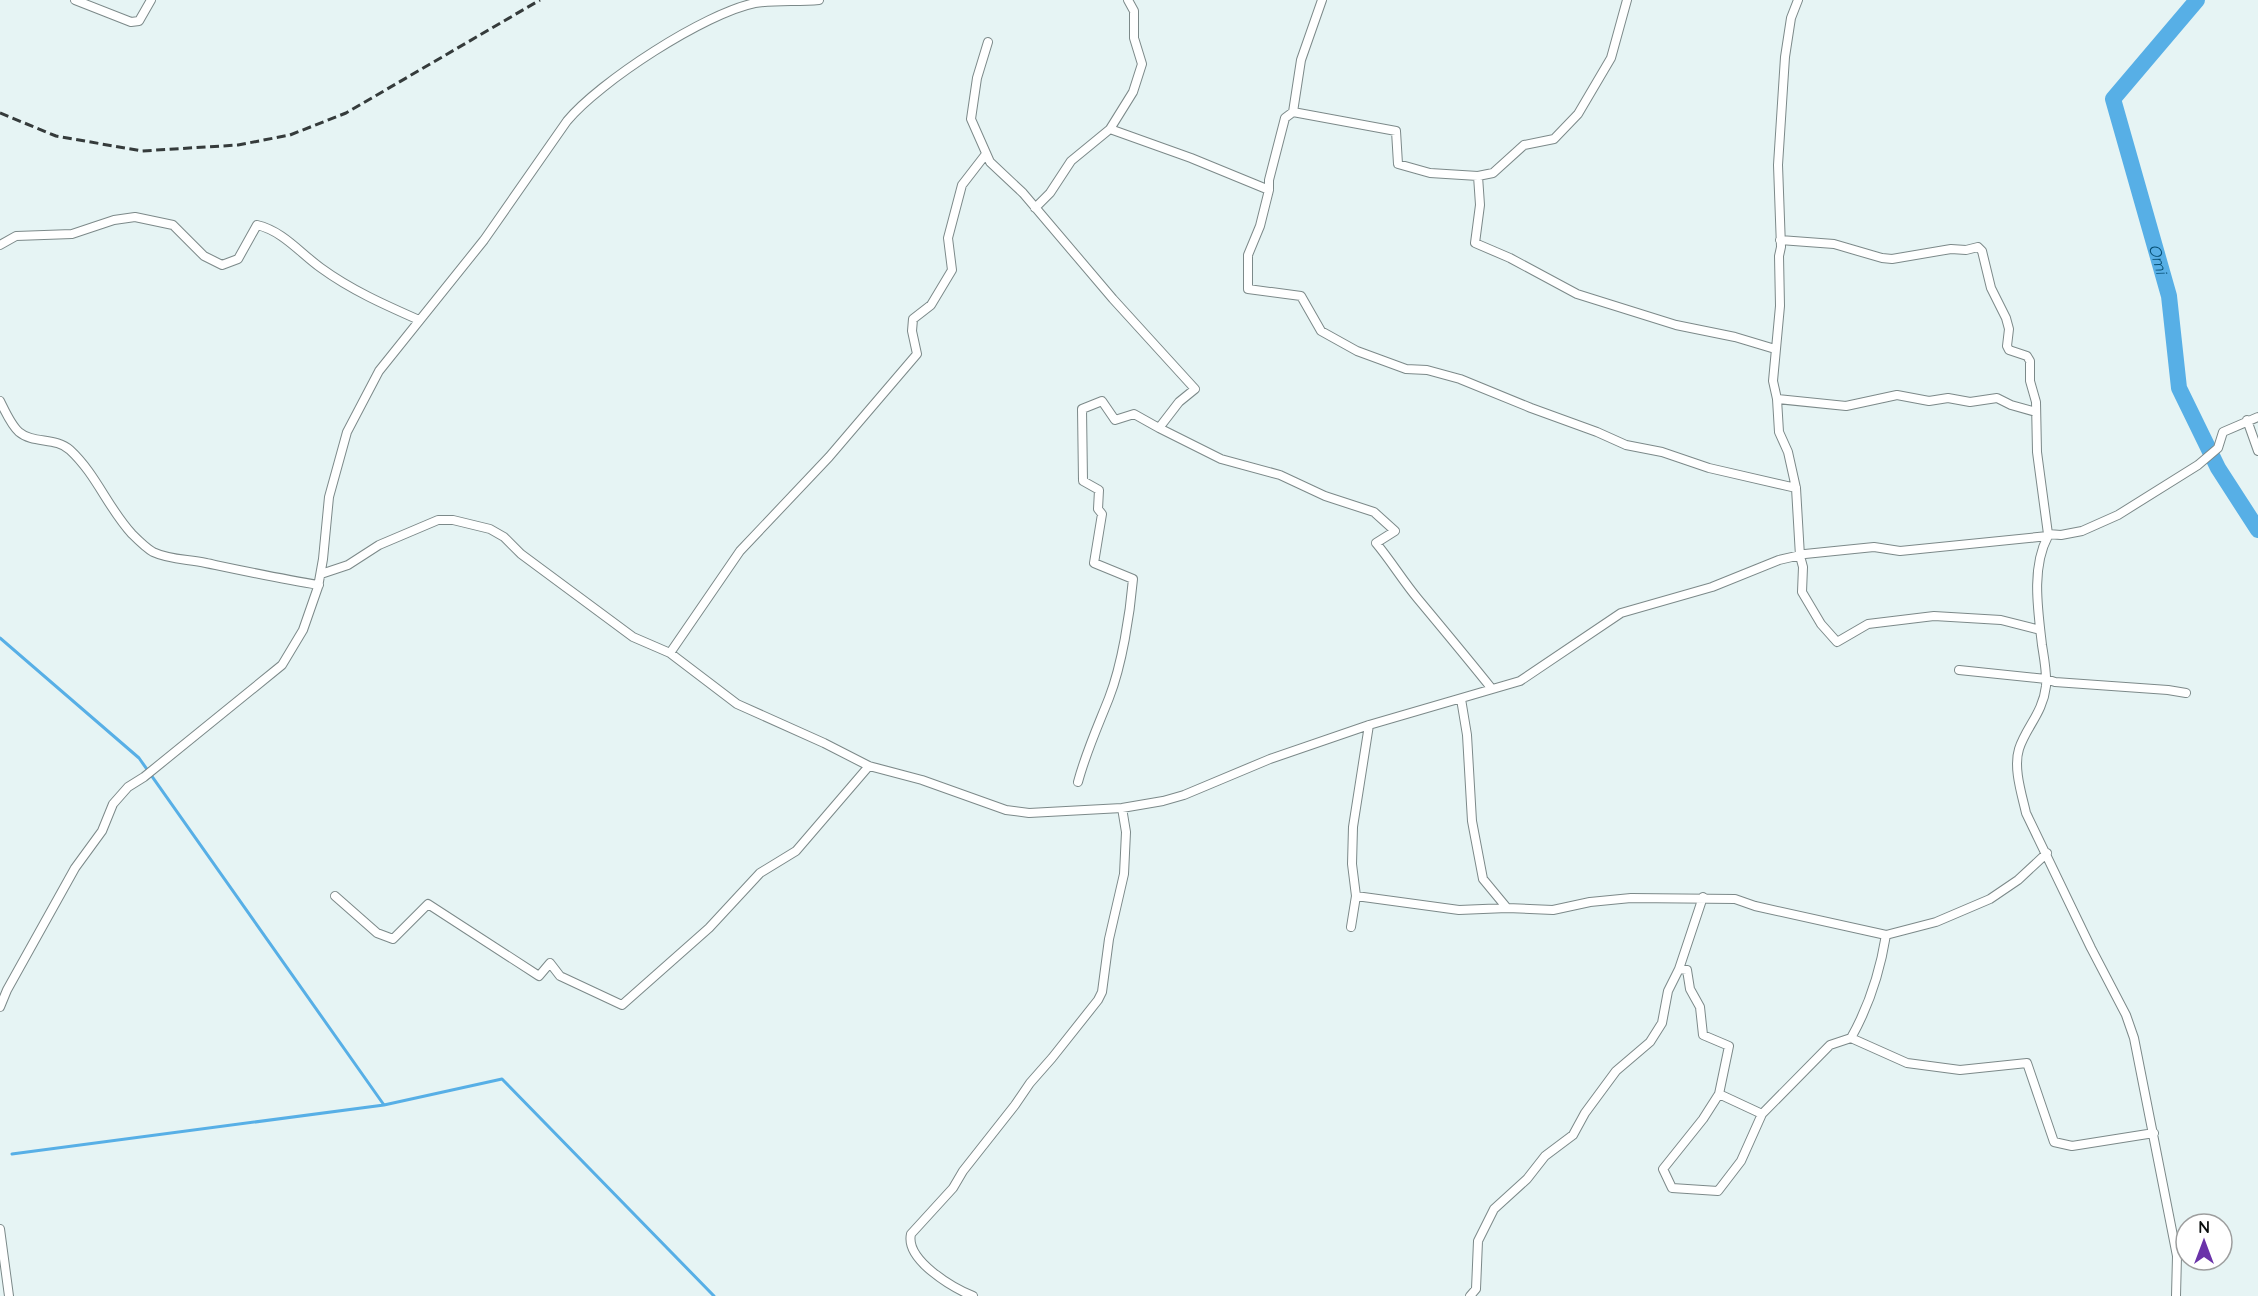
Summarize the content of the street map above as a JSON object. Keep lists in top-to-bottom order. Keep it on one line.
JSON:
{"water":["Omi"],"north":"top"}
